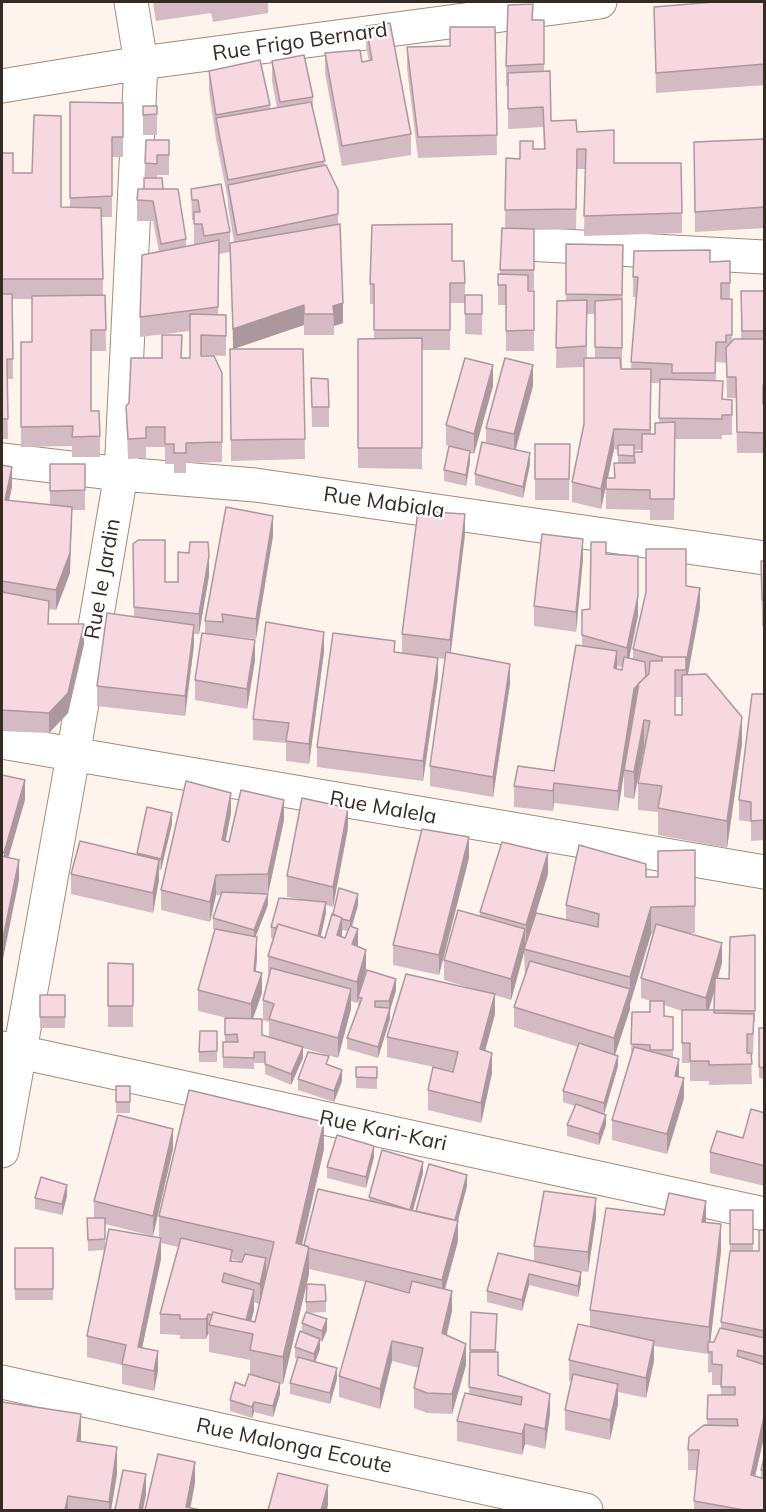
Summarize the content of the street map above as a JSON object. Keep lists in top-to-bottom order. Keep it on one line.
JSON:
{"streets":{"street":["Rue Frigo Bernard","Rue Mabiala","Rue le Jardin","Rue Malela","Rue Kari-Kari","Rue Malonga Ecoute"]},"crossings":[["Rue Frigo Bernard","Rue le Jardin"],["Rue Mabiala","Rue le Jardin"],["Rue le Jardin","Rue Malela"],["Rue le Jardin","Rue Kari-Kari"]]}
